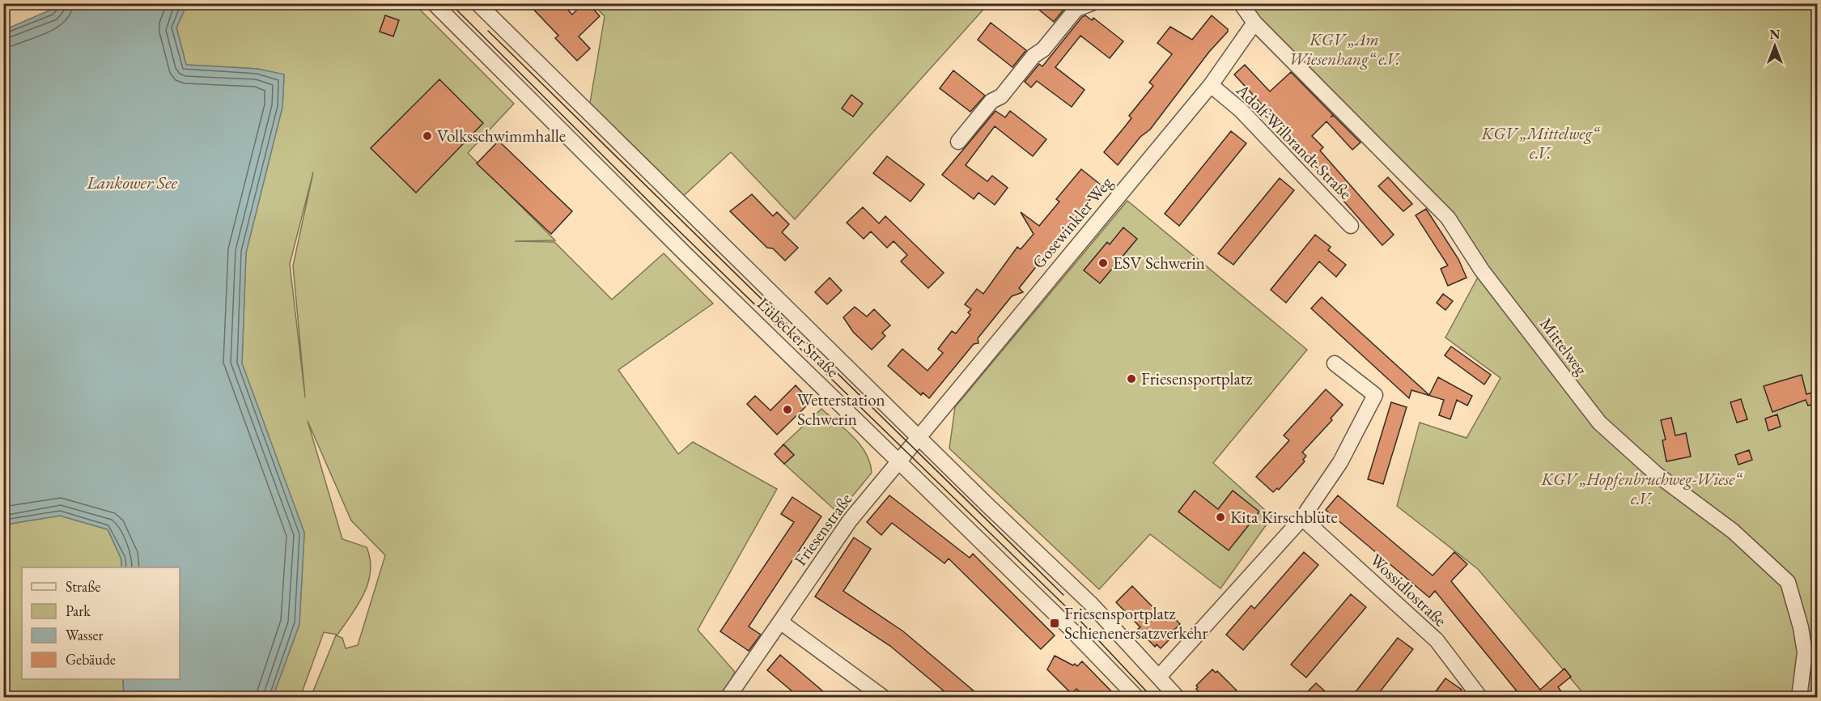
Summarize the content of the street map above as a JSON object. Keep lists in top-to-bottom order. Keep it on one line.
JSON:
{"streets":{"street":["Adolf-Wilbrandt-Straße","Gosewinkler Weg","Lübecker Straße","Mittelweg","Friesenstraße","Wossidlostraße"]},"crossings":[["Adolf-Wilbrandt-Straße","Gosewinkler Weg"],["Gosewinkler Weg","Lübecker Straße"],["Gosewinkler Weg","Mittelweg"],["Gosewinkler Weg","Friesenstraße"],["Lübecker Straße","Friesenstraße"]],"water":["Lankower See"],"parks":["KGV „Am Wiesenhang“ e.V.","KGV „Mittelweg“ e.V.","KGV „Hopfenbruchweg-Wiese“ e.V."],"places":{"other":["Volksschwimmhalle","ESV Schwerin","Friesensportplatz","Wetterstation Schwerin","Kita Kirschblüte"],"transit":["Friesensportplatz Schienenersatzverkehr"]},"legend":["Straße","Park","Wasser","Gebäude"],"north":"top"}
